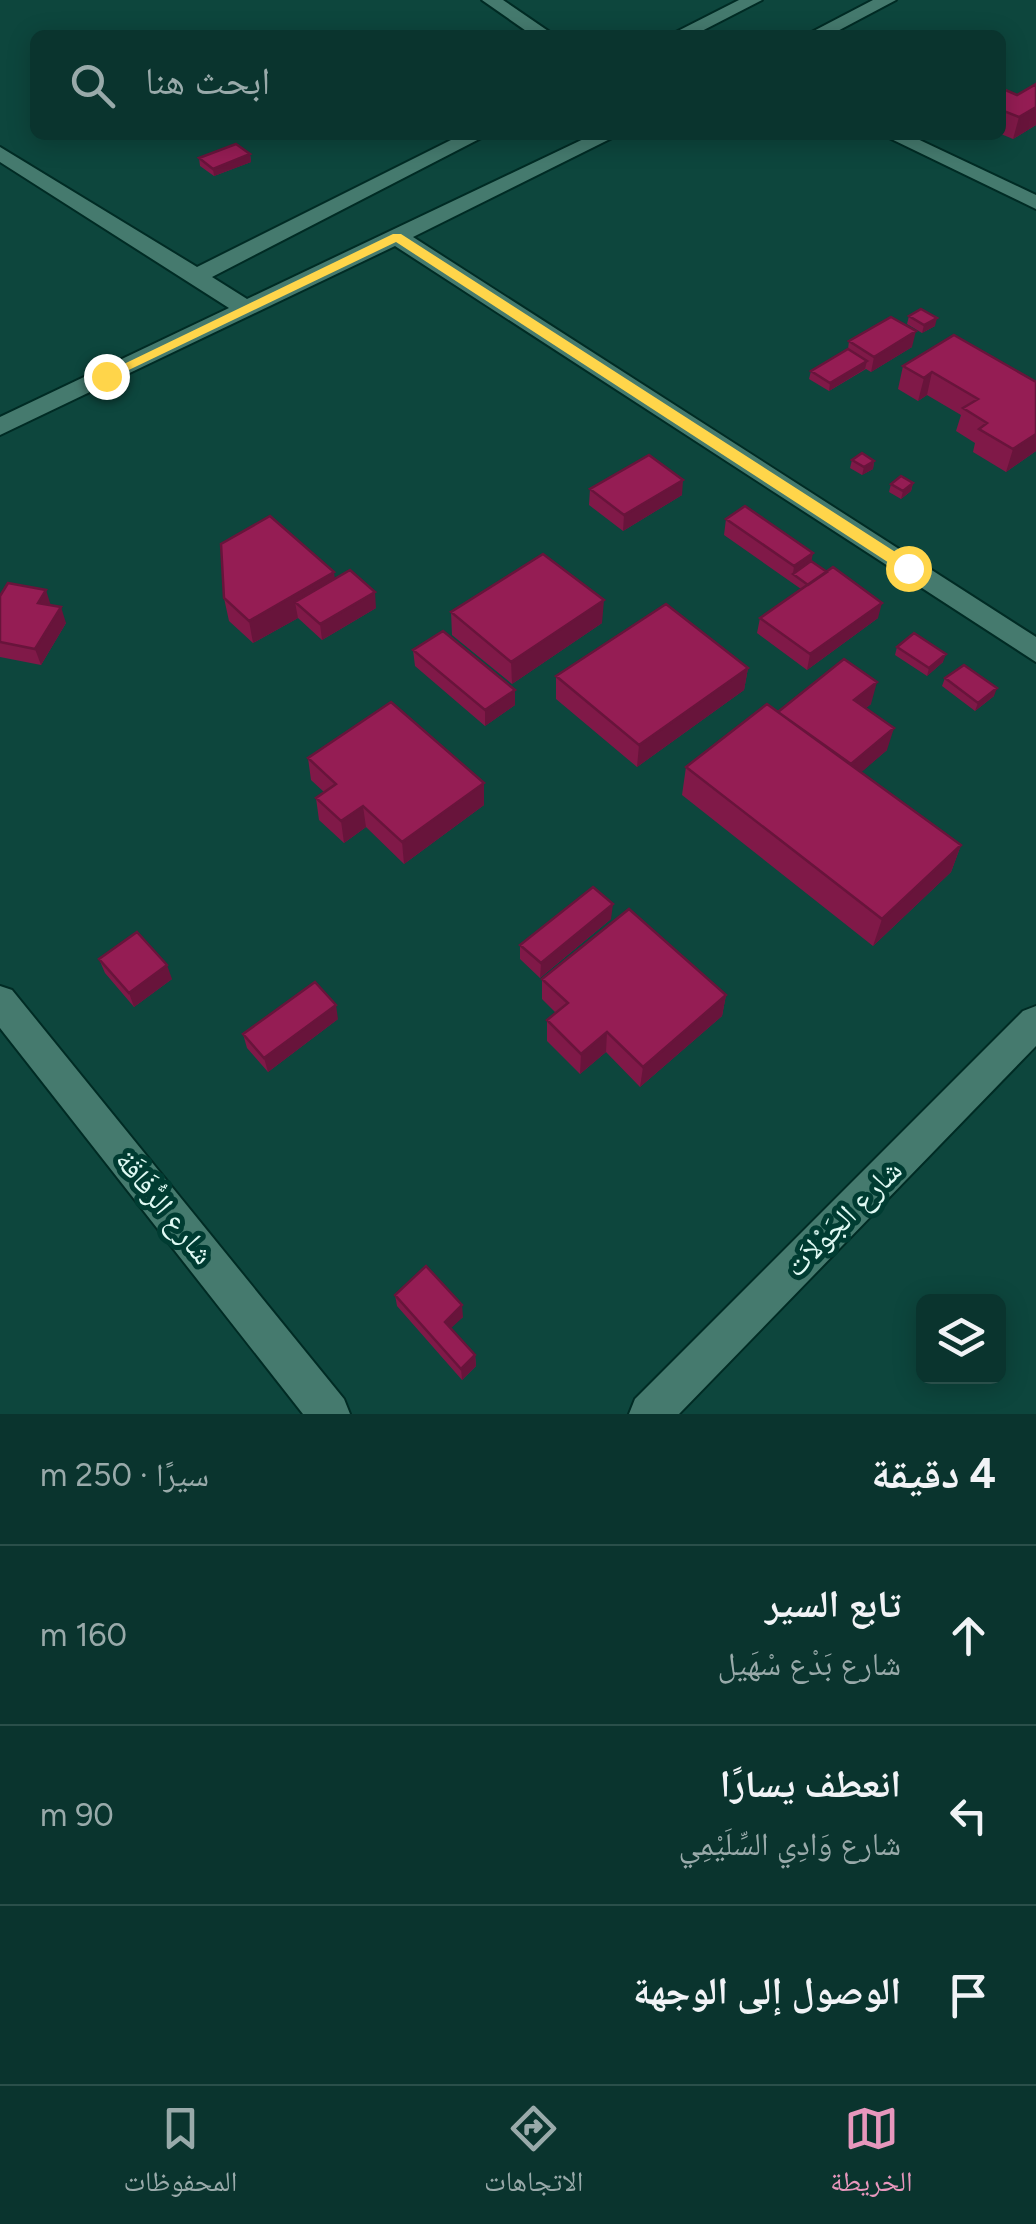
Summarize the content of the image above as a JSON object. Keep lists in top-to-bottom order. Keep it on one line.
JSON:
{"streets":{"street":["شارع الرُّفَاقَة","شارع الجَوْلاَت"]},"page":{"search":"ابحث هنا","heading":["4 دقيقة","سيرًا · 250 m"],"list":[["تابع السير","شارع بَدْع سْهَيل","160 m"],["انعطف يسارًا","شارع وَادِي السِّلَيْمِي","90 m"],"الوصول إلى الوجهة"],"nav":["الخريطة","الاتجاهات","المحفوظات"]}}
